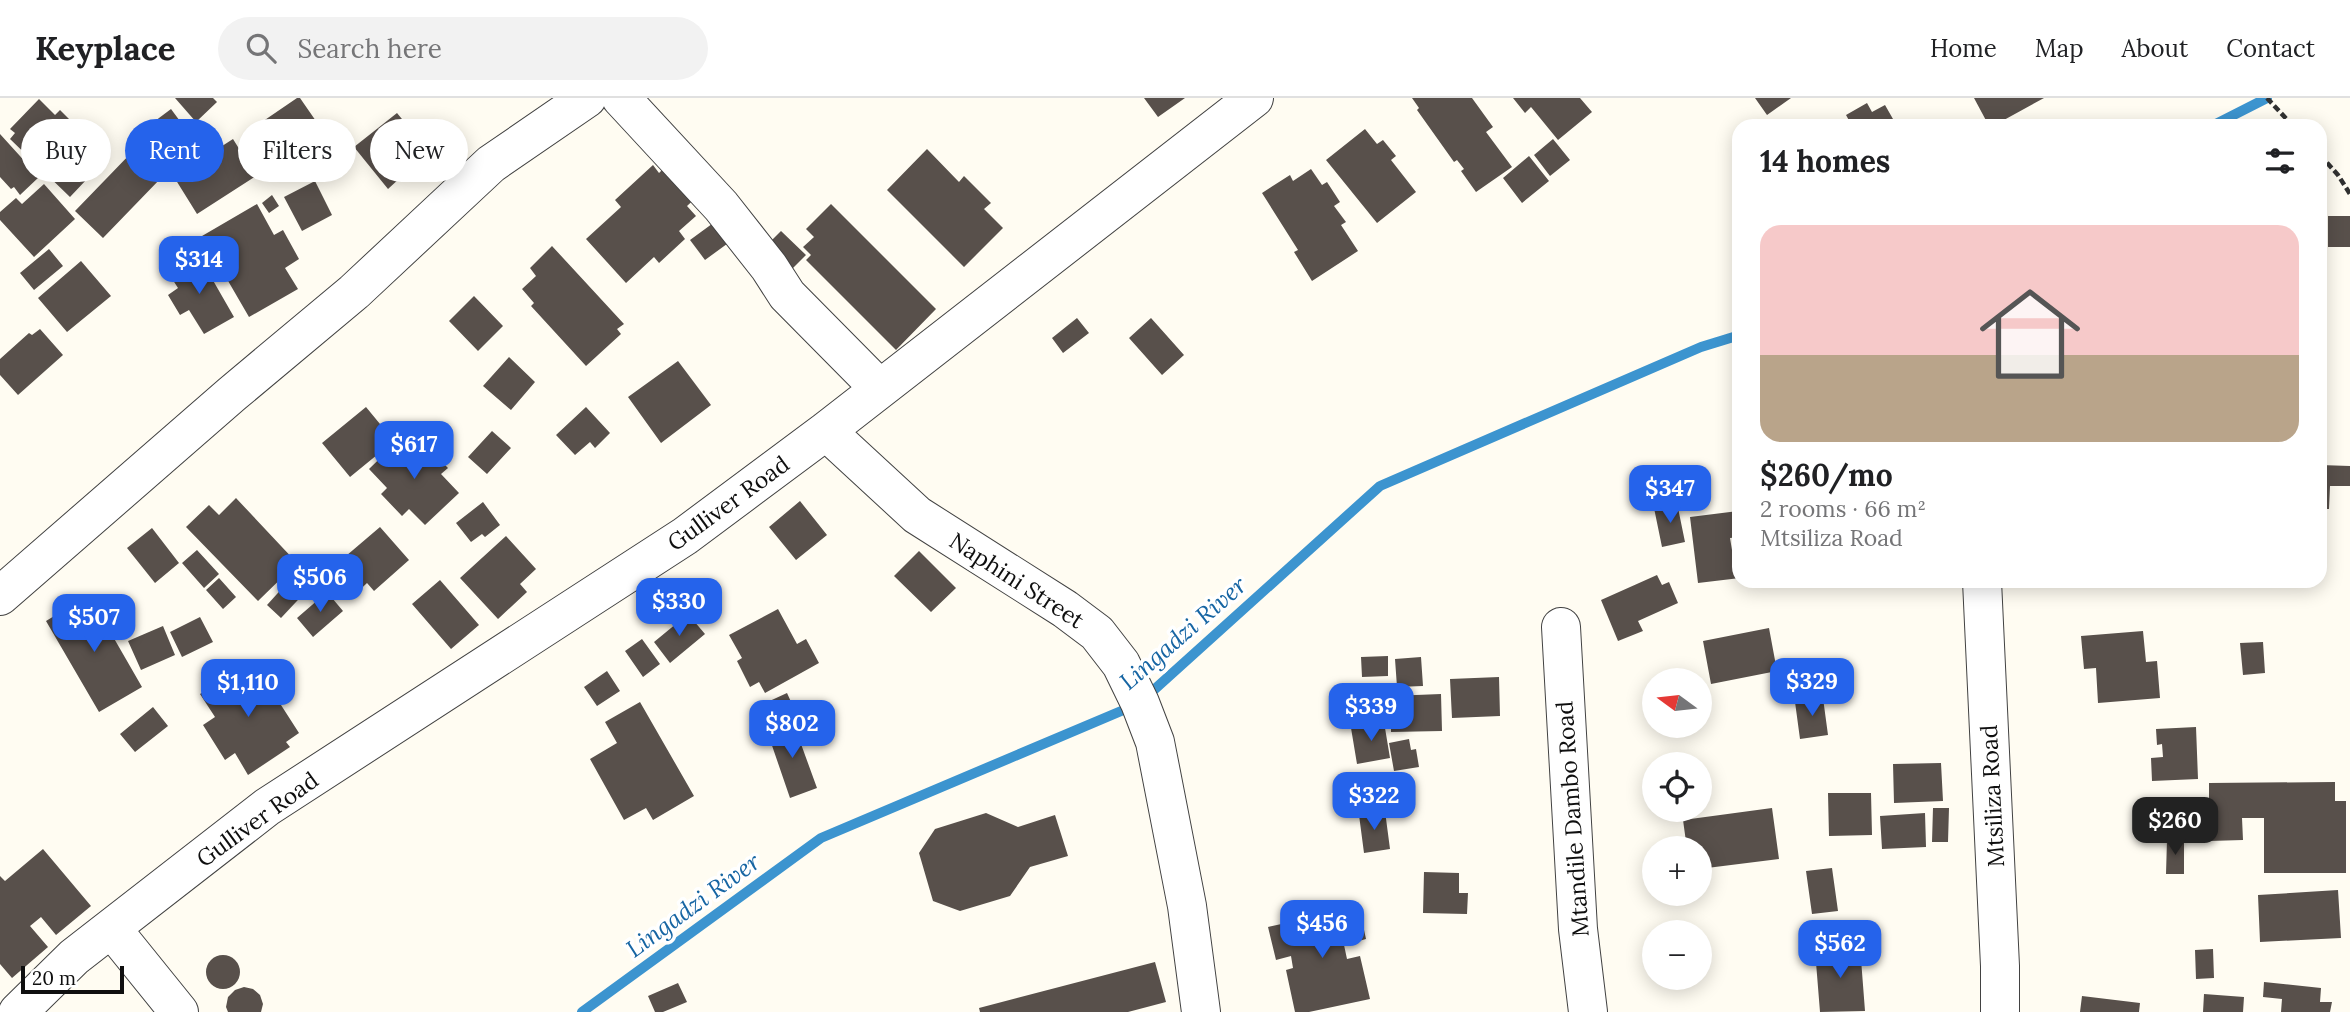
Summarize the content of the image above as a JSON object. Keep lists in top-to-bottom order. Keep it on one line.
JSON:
{"streets":{"street":["Gulliver Road","Naphini Street","Mtsiliza Road","Mtandile Dambo Road"]},"crossings":[["Gulliver Road","Naphini Street"]],"water":["Lingadzi River"],"scale_bar":"20 m","north":"left","page":{"header":"Keyplace","search":"Search here","nav":["Home","Map","About","Contact"],"chip":["Buy","Rent","Filters","New"],"heading":"14 homes","list":[{"name":"$260/mo","note":"2 rooms · 66 m² · Mtsiliza Road"}],"price":["$314","$617","$347","$506","$330","$507","$329","$1,110","$339","$802","$322","$260","$456","$562"],"map_buttons":["+","−"],"scale":"20 m"}}
